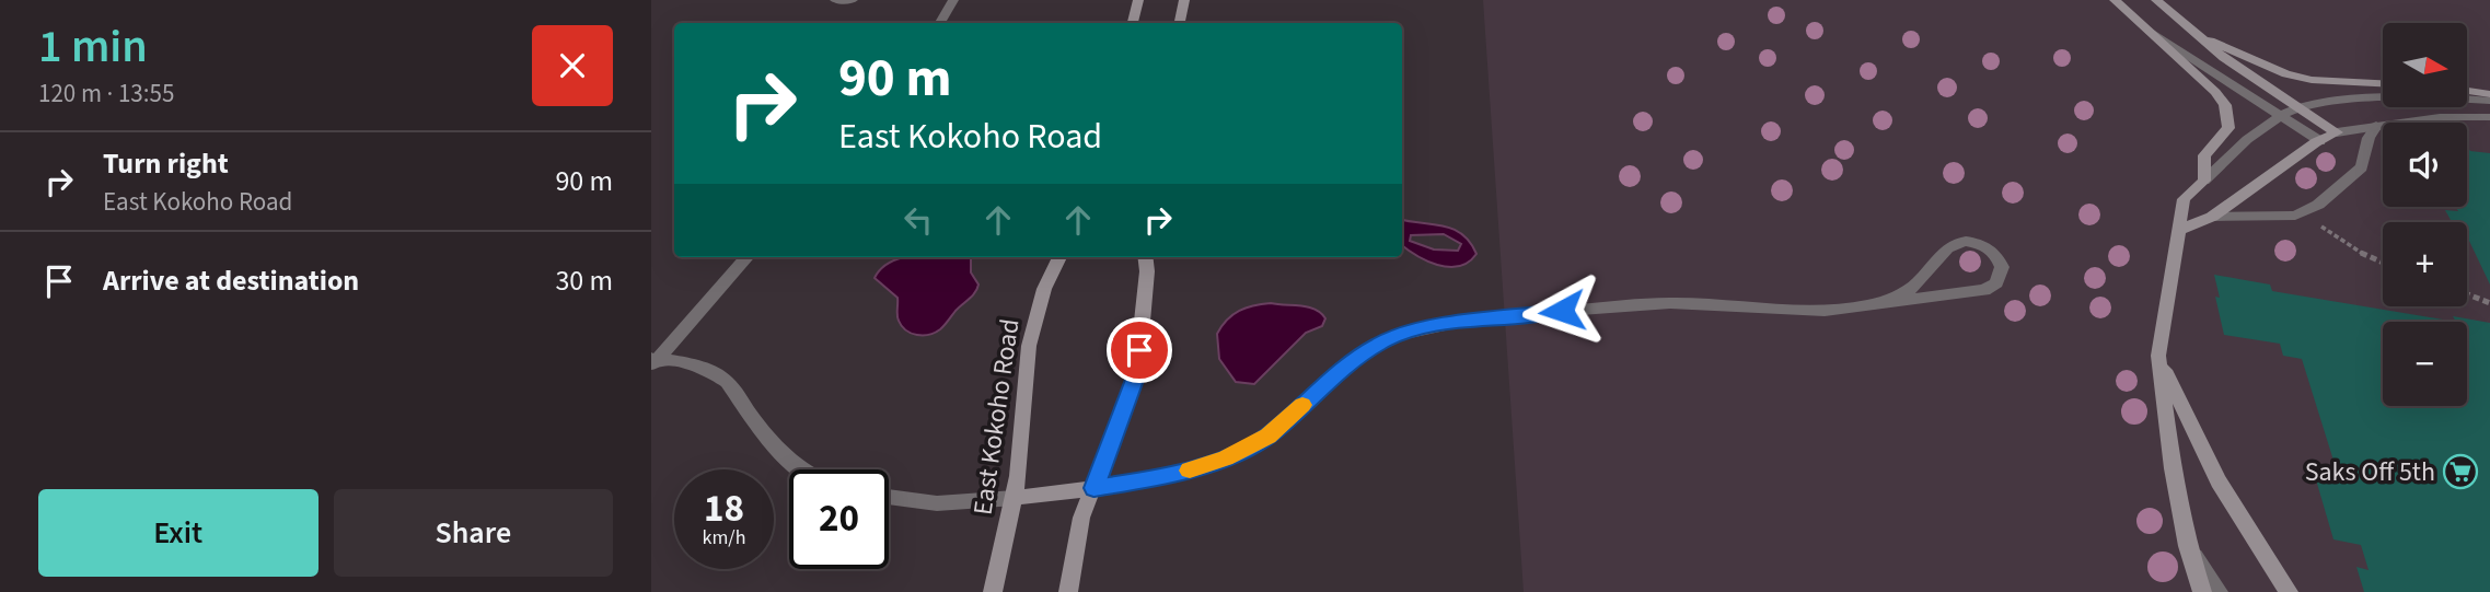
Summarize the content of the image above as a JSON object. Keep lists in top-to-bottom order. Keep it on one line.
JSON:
{"streets":{"street":["East Kokoho Road"]},"places":{"supermarket":["Saks Off 5th"]},"north":"right","page":{"heading":["1 min","120 m · 13:55"],"map_buttons":["+","−"],"turn":["90 m","East Kokoho Road"],"list":[{"name":"Turn right","note":"East Kokoho Road","value":"90 m"},{"name":"Arrive at destination","value":"30 m"}],"speed":"18 km/h","limit":"20","buttons":["Exit","Share"]}}
